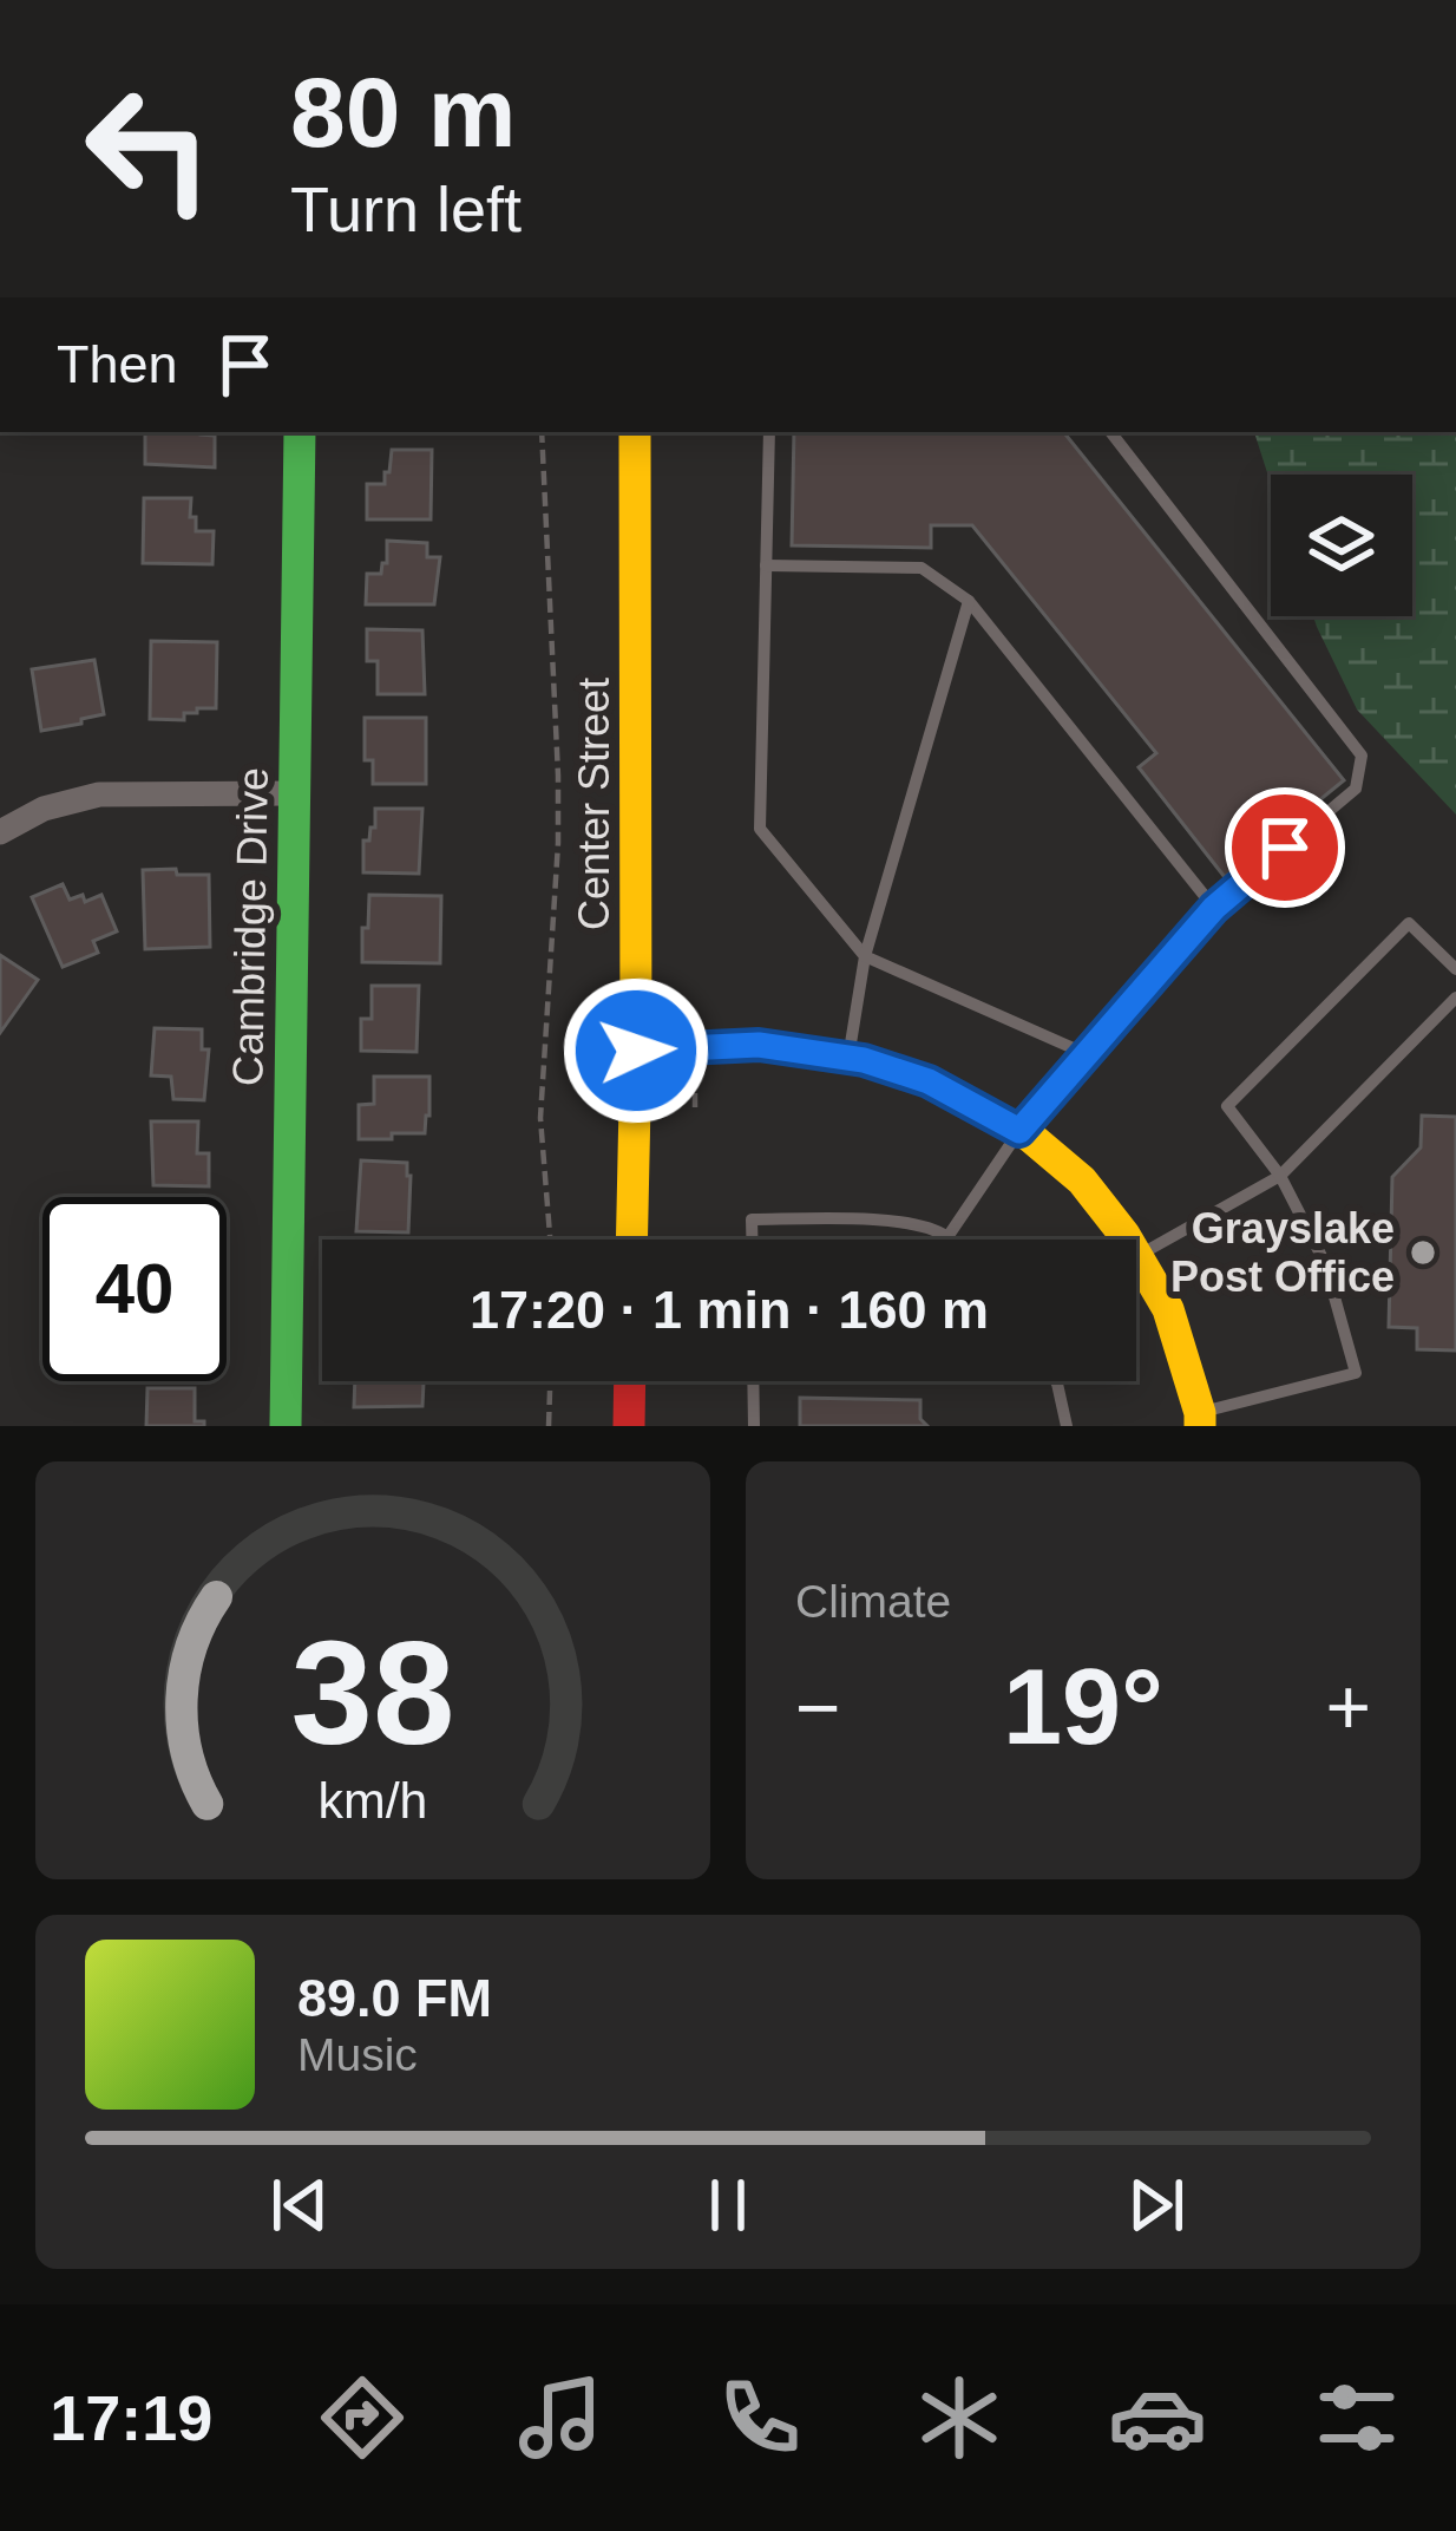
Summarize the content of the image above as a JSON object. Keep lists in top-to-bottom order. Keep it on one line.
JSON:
{"streets":{"street":["Center Street","Cambridge Drive"]},"places":["Grayslake Post Office"],"page":{"turn":["80 m","Turn left"],"then":"Then","limit":"40","trip":"17:20 · 1 min · 160 m","tile":"Climate","heat":["−","19°","+"],"song":["89.0 FM","Music"],"tabs":"17:19","gauge":["38","km/h"]}}
